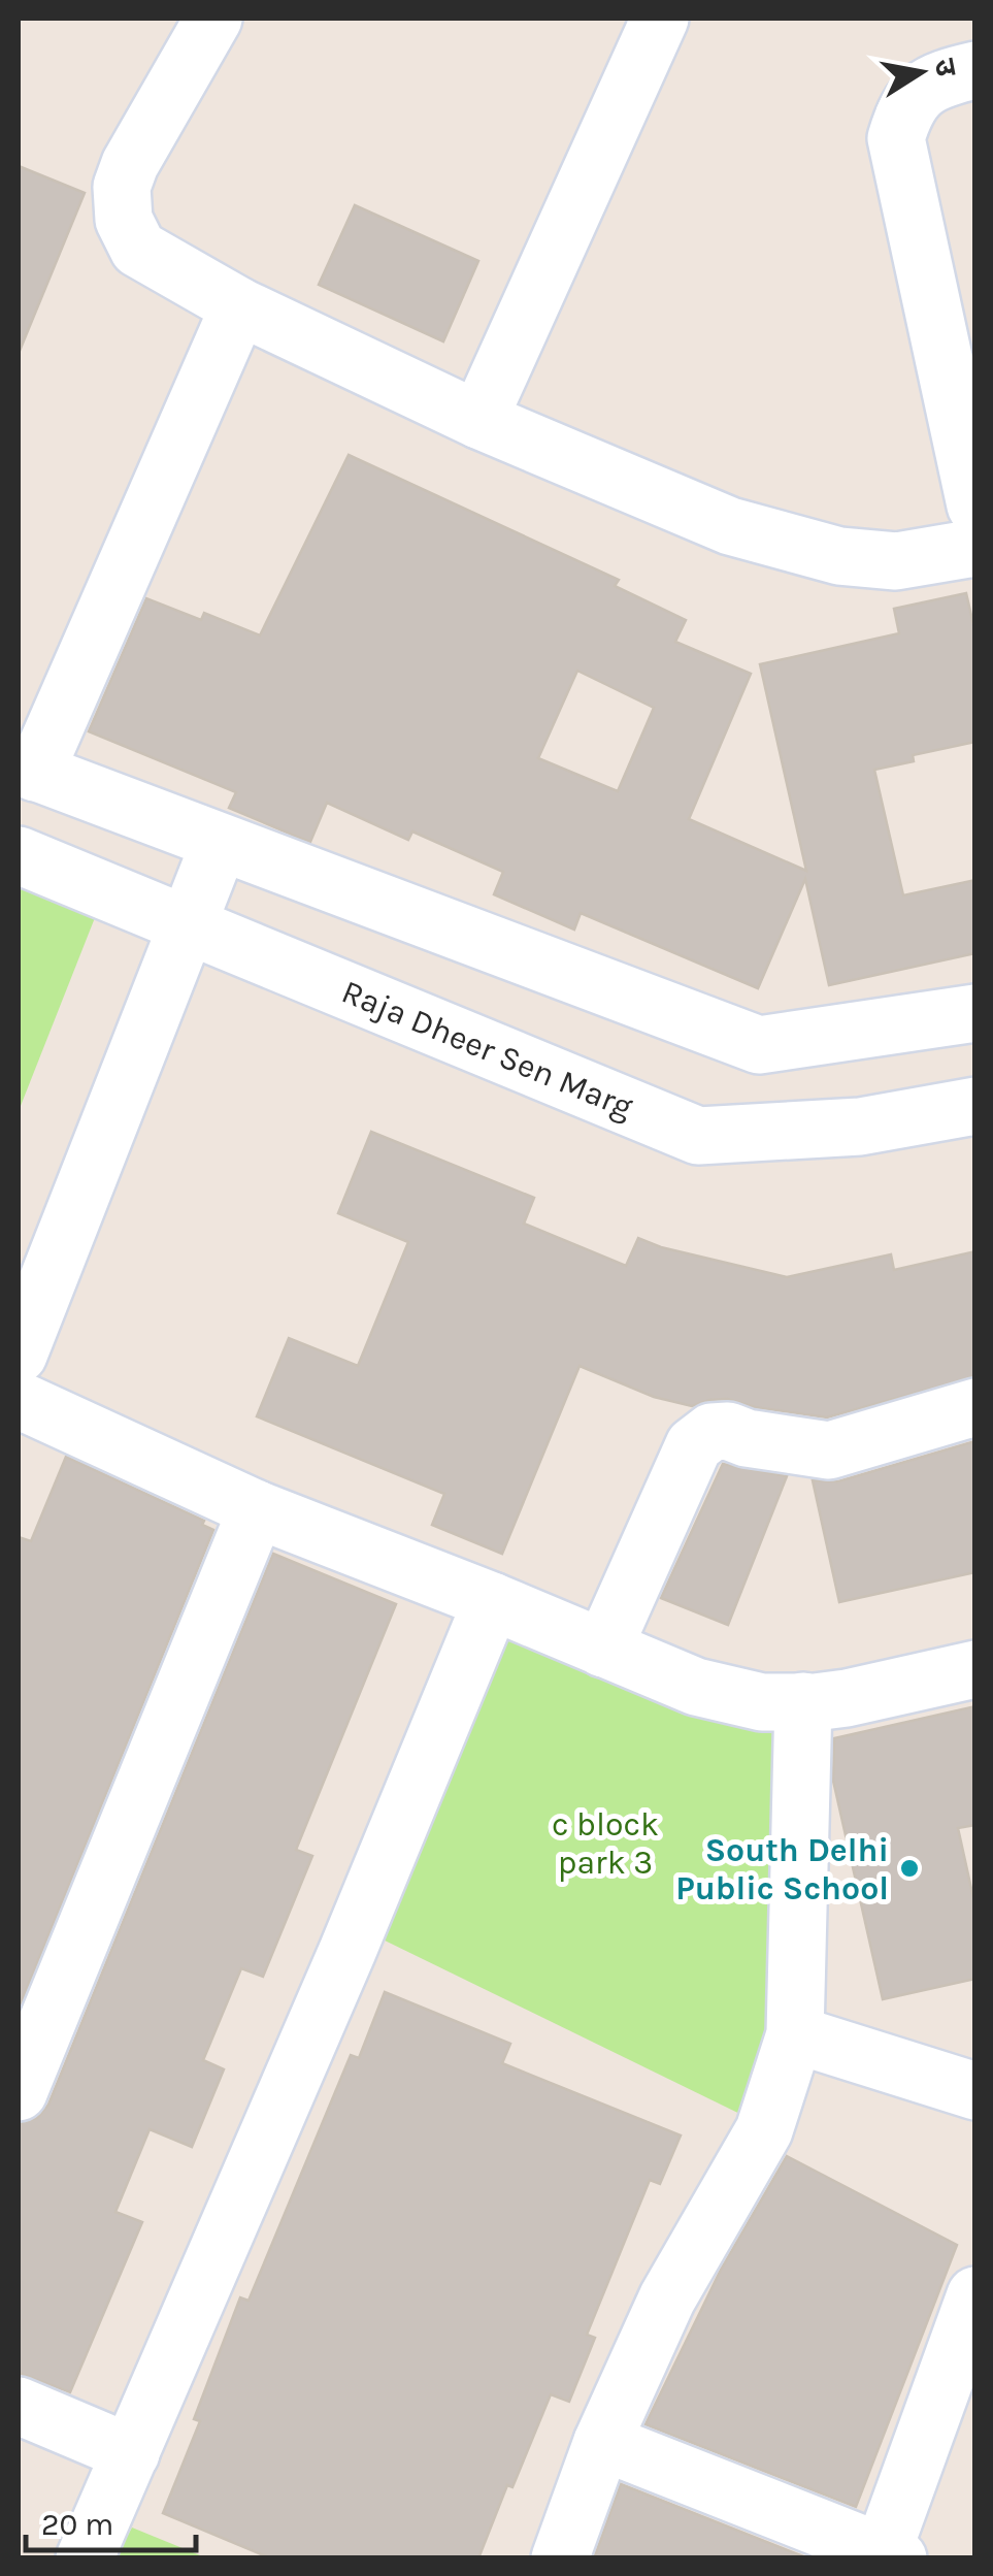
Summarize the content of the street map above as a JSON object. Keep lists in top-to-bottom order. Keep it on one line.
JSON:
{"streets":{"street":["Raja Dheer Sen Marg"]},"parks":["c block park 3"],"places":["South Delhi Public School"],"scale_bar":"20 m","north":"right"}
